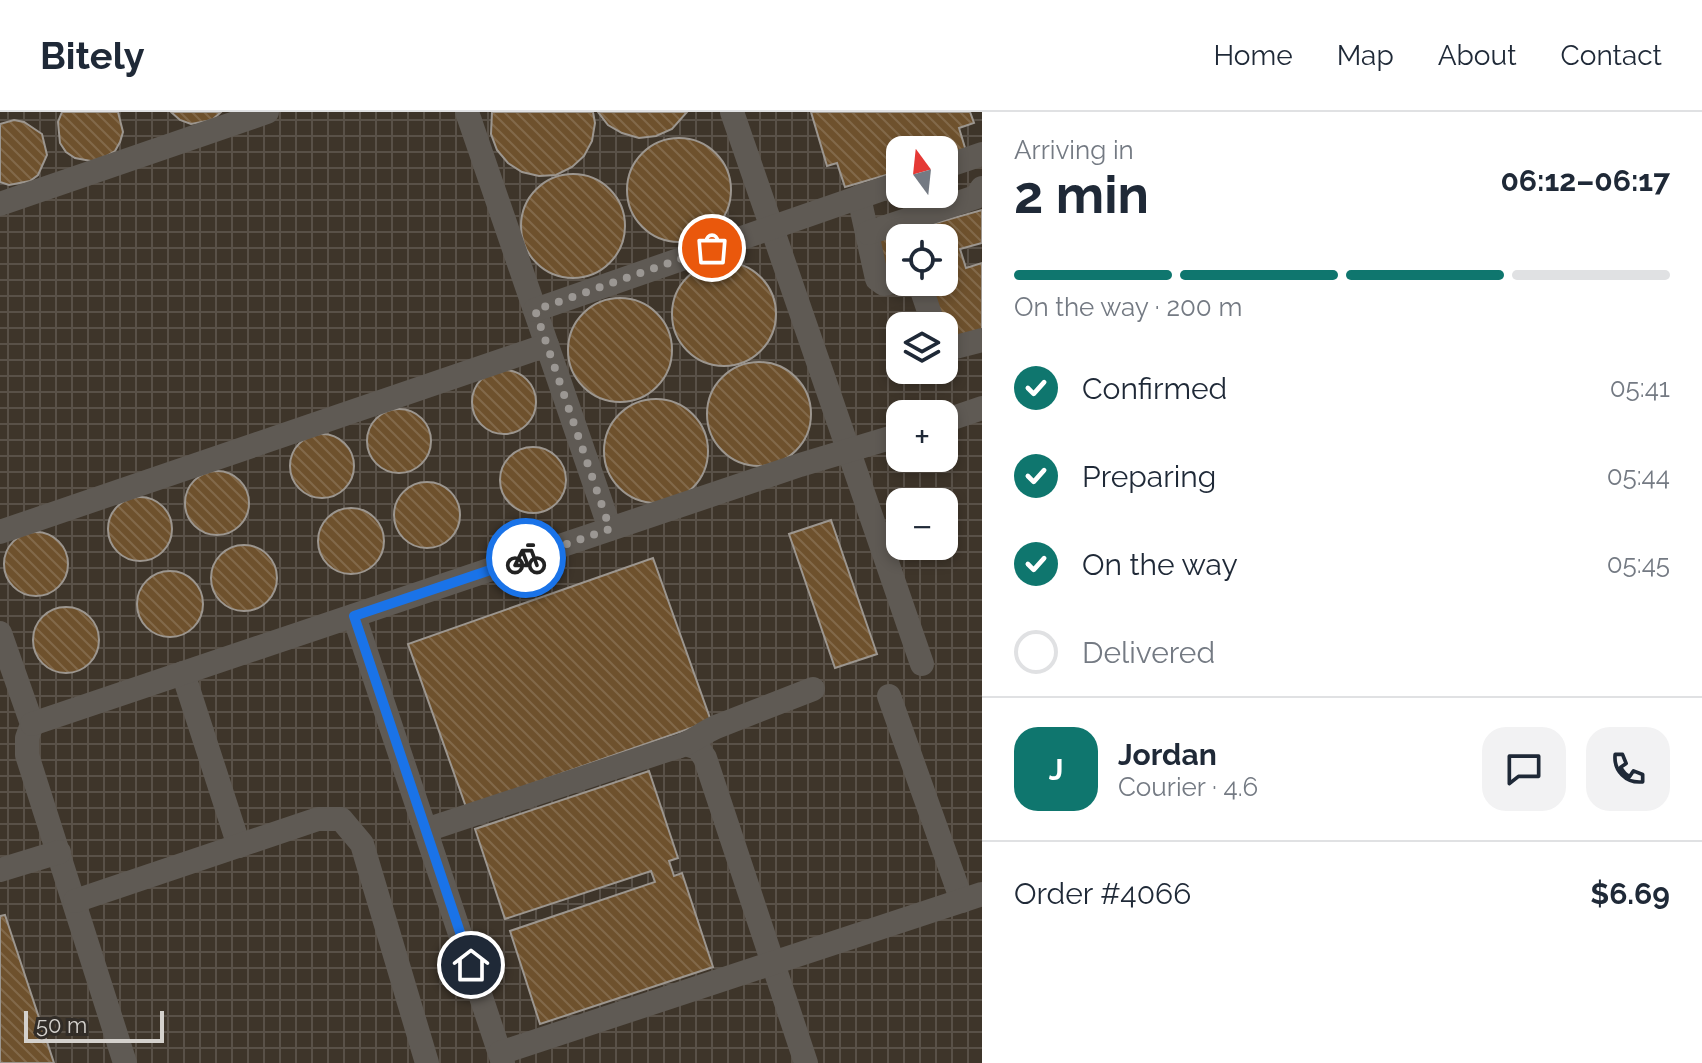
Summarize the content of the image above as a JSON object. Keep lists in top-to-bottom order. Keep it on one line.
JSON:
{"scale_bar":"50 m","north":"top","page":{"header":"Bitely","nav":["Home","Map","About","Contact"],"heading":["2 min","Arriving in","06:12–06:17"],"panel":["Jordan","Courier · 4.6","Order #4066","$6.69"],"map_buttons":["+","−"],"bar":"On the way · 200 m","list":[["Confirmed","05:41"],["Preparing","05:44"],["On the way","05:45"],"Delivered"],"round":"J","scale":"50 m"}}
